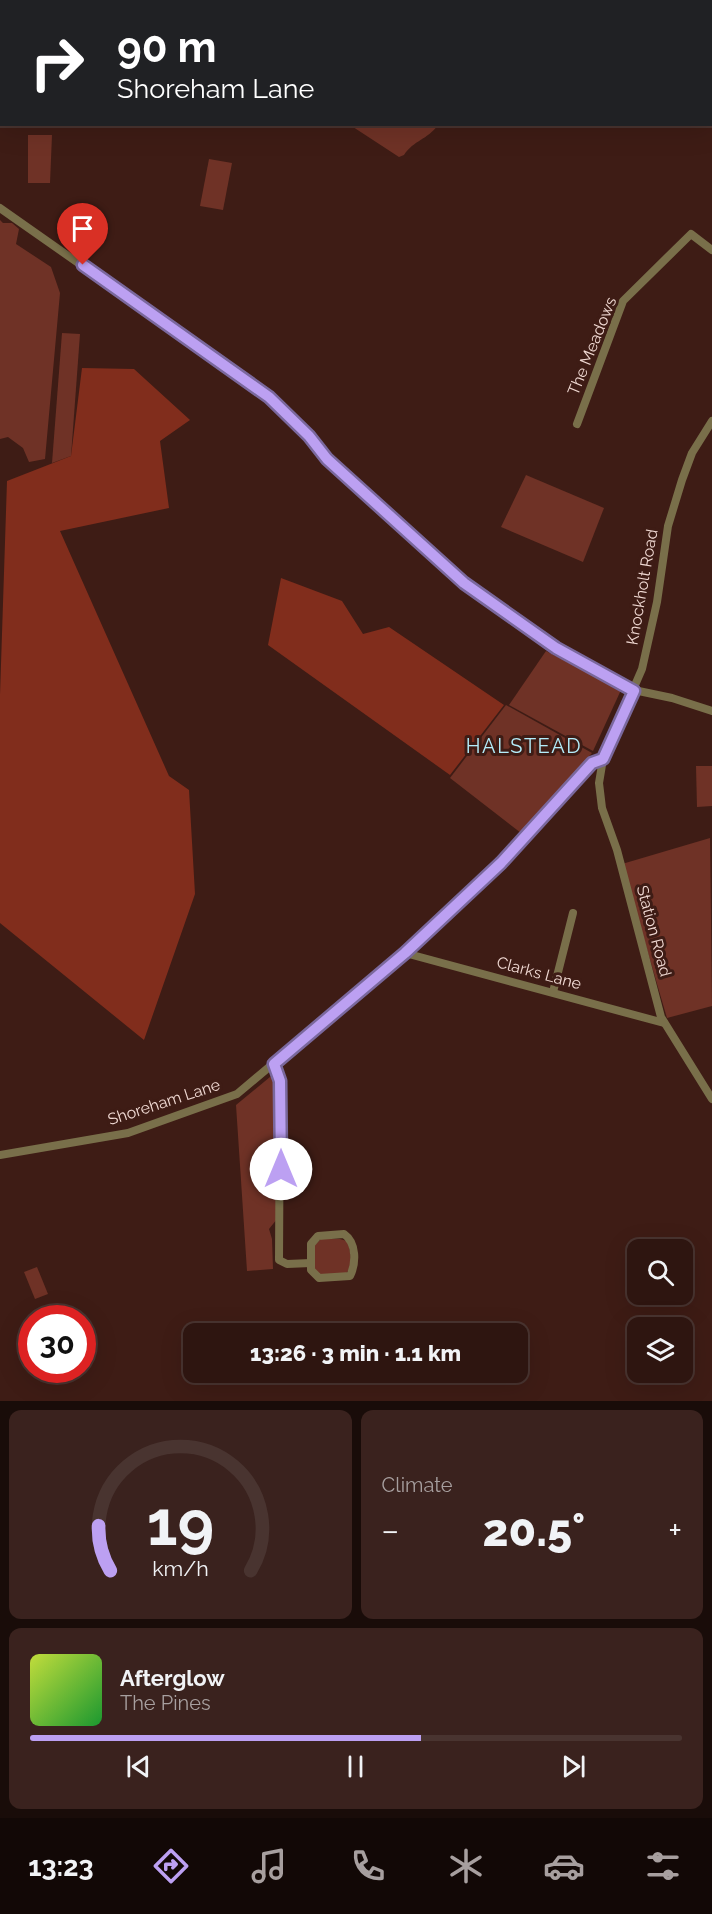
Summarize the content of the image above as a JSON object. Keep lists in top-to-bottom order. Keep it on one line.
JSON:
{"streets":{"street":["The Meadows","Knockholt Road","Station Road","Clarks Lane","Shoreham Lane"]},"crossings":[["Knockholt Road","Station Road"],["Knockholt Road","Shoreham Lane"],["Station Road","Clarks Lane"],["Station Road","Shoreham Lane"],["Clarks Lane","Shoreham Lane"]],"districts":["HALSTEAD"],"page":{"turn":["90 m","Shoreham Lane"],"limit":"30","trip":"13:26 · 3 min · 1.1 km","tile":"Climate","heat":["−","20.5°","+"],"song":["Afterglow","The Pines"],"tabs":"13:23","gauge":["19","km/h"]}}
